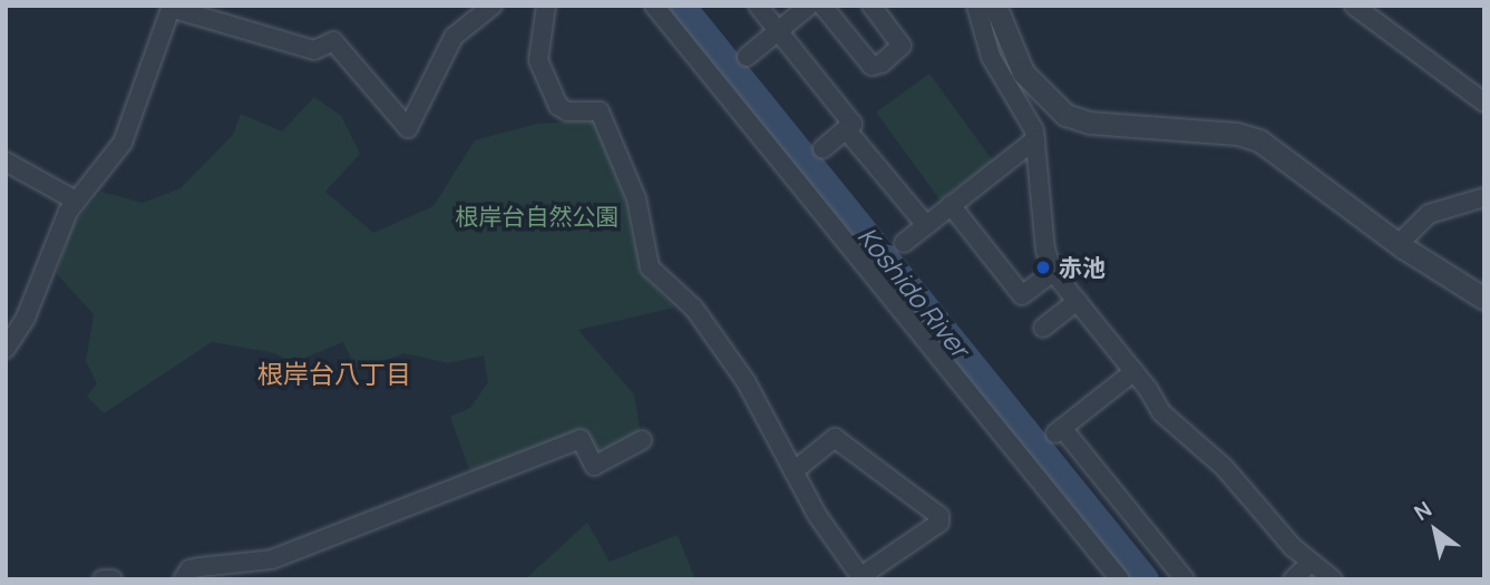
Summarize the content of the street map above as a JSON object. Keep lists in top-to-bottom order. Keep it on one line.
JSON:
{"districts":["根岸台八丁目"],"water":["Koshido River"],"parks":["根岸台自然公園"],"places":["赤池"],"north":"top left"}
